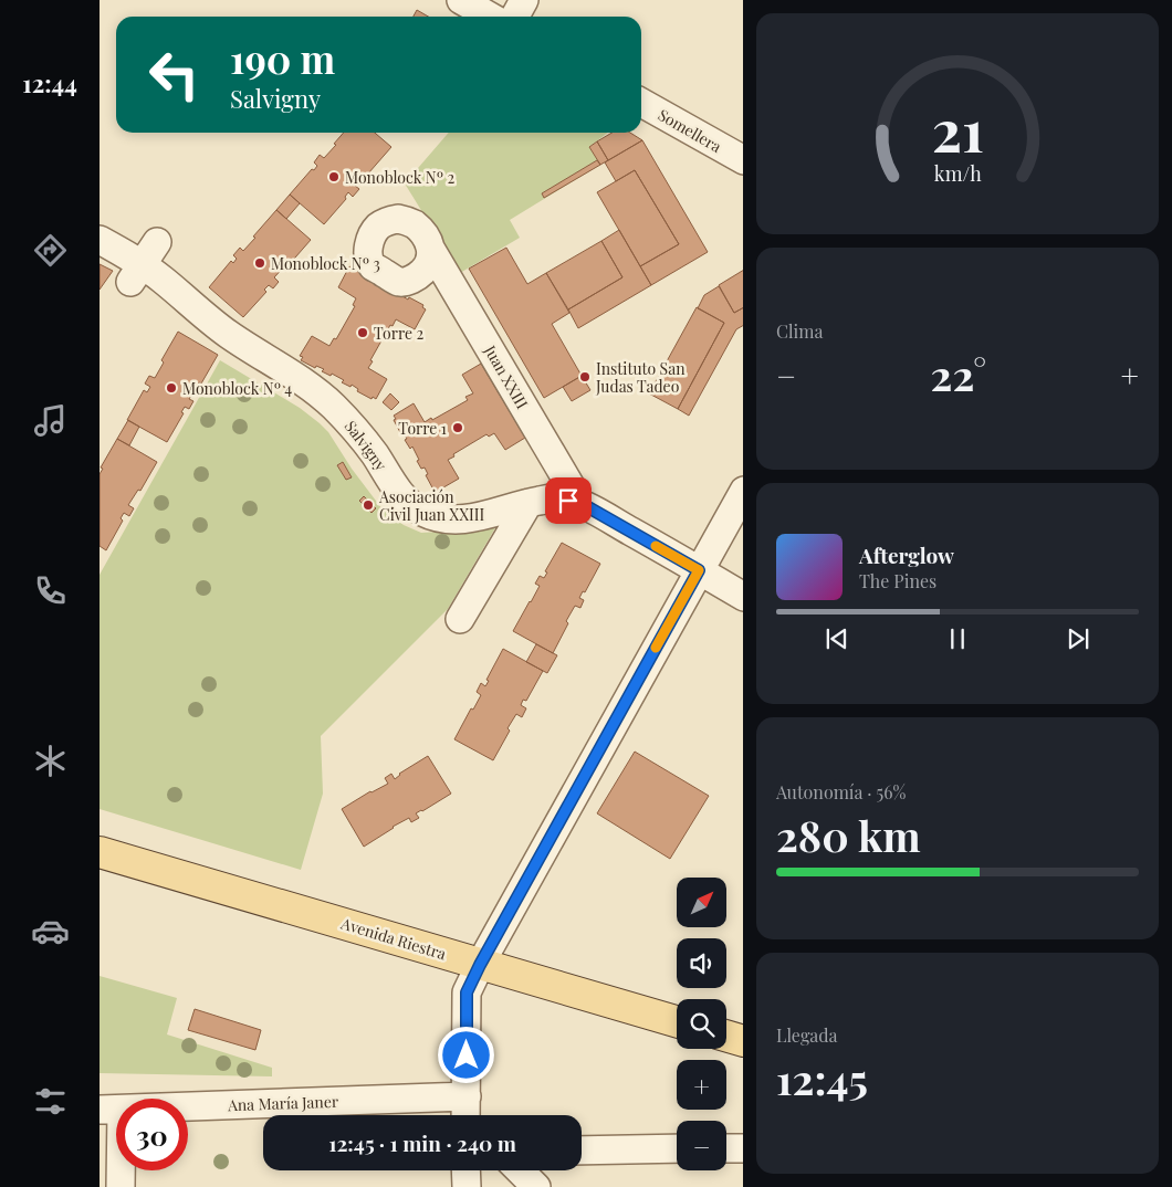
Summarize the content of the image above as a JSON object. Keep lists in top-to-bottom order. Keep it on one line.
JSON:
{"streets":{"main road":["Avenida Riestra"],"street":["Somellera","Juan XXIII","Salvigny","Ana María Janer"]},"crossings":[["Juan XXIII","Salvigny"]],"places":["Monoblock Nº 2","Monoblock Nº 3","Torre 2","Instituto San Judas Tadeo","Monoblock Nº 4","Torre 1","Asociación Civil Juan XXIII"],"north":"top right","page":{"tabs":"12:44","turn":["190 m","Salvigny"],"tile":["Clima",["Autonomía · 56%","280 km"],["Llegada","12:45"]],"heat":["−","22°","+"],"song":["Afterglow","The Pines"],"map_buttons":["+","−"],"limit":"30","trip":"12:45 · 1 min · 240 m","gauge":["21","km/h"]}}
